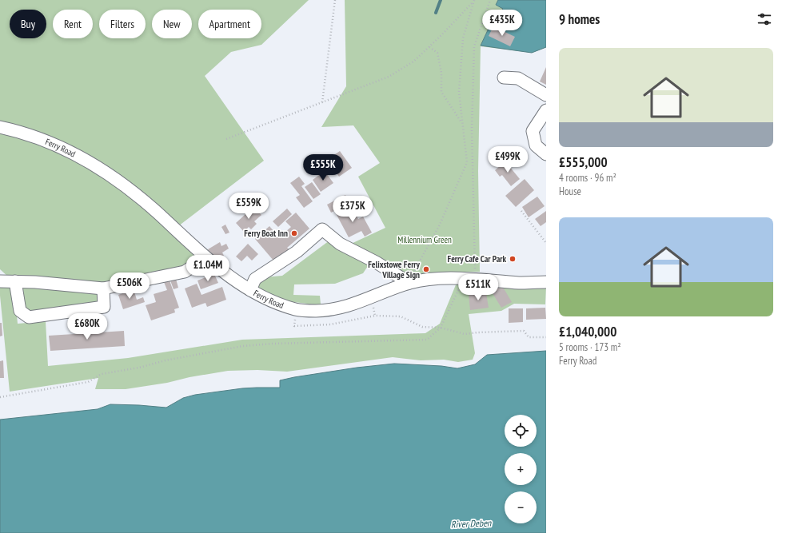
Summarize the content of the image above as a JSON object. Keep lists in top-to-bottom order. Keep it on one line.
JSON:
{"streets":{"street":["Ferry Road"]},"water":["River Deben"],"parks":["Millennium Green"],"places":["Ferry Boat Inn","Ferry Cafe Car Park","Felixstowe Ferry Village Sign"],"page":{"heading":"9 homes","price":["£435K","£499K","£555K","£559K","£375K","£1.04M","£506K","£511K","£680K"],"chip":["Buy","Rent","Filters","New","Apartment"],"list":[{"name":"£555,000","note":"4 rooms · 96 m² · House"},{"name":"£1,040,000","note":"5 rooms · 173 m² · Ferry Road"}],"map_buttons":["+","−"]}}
